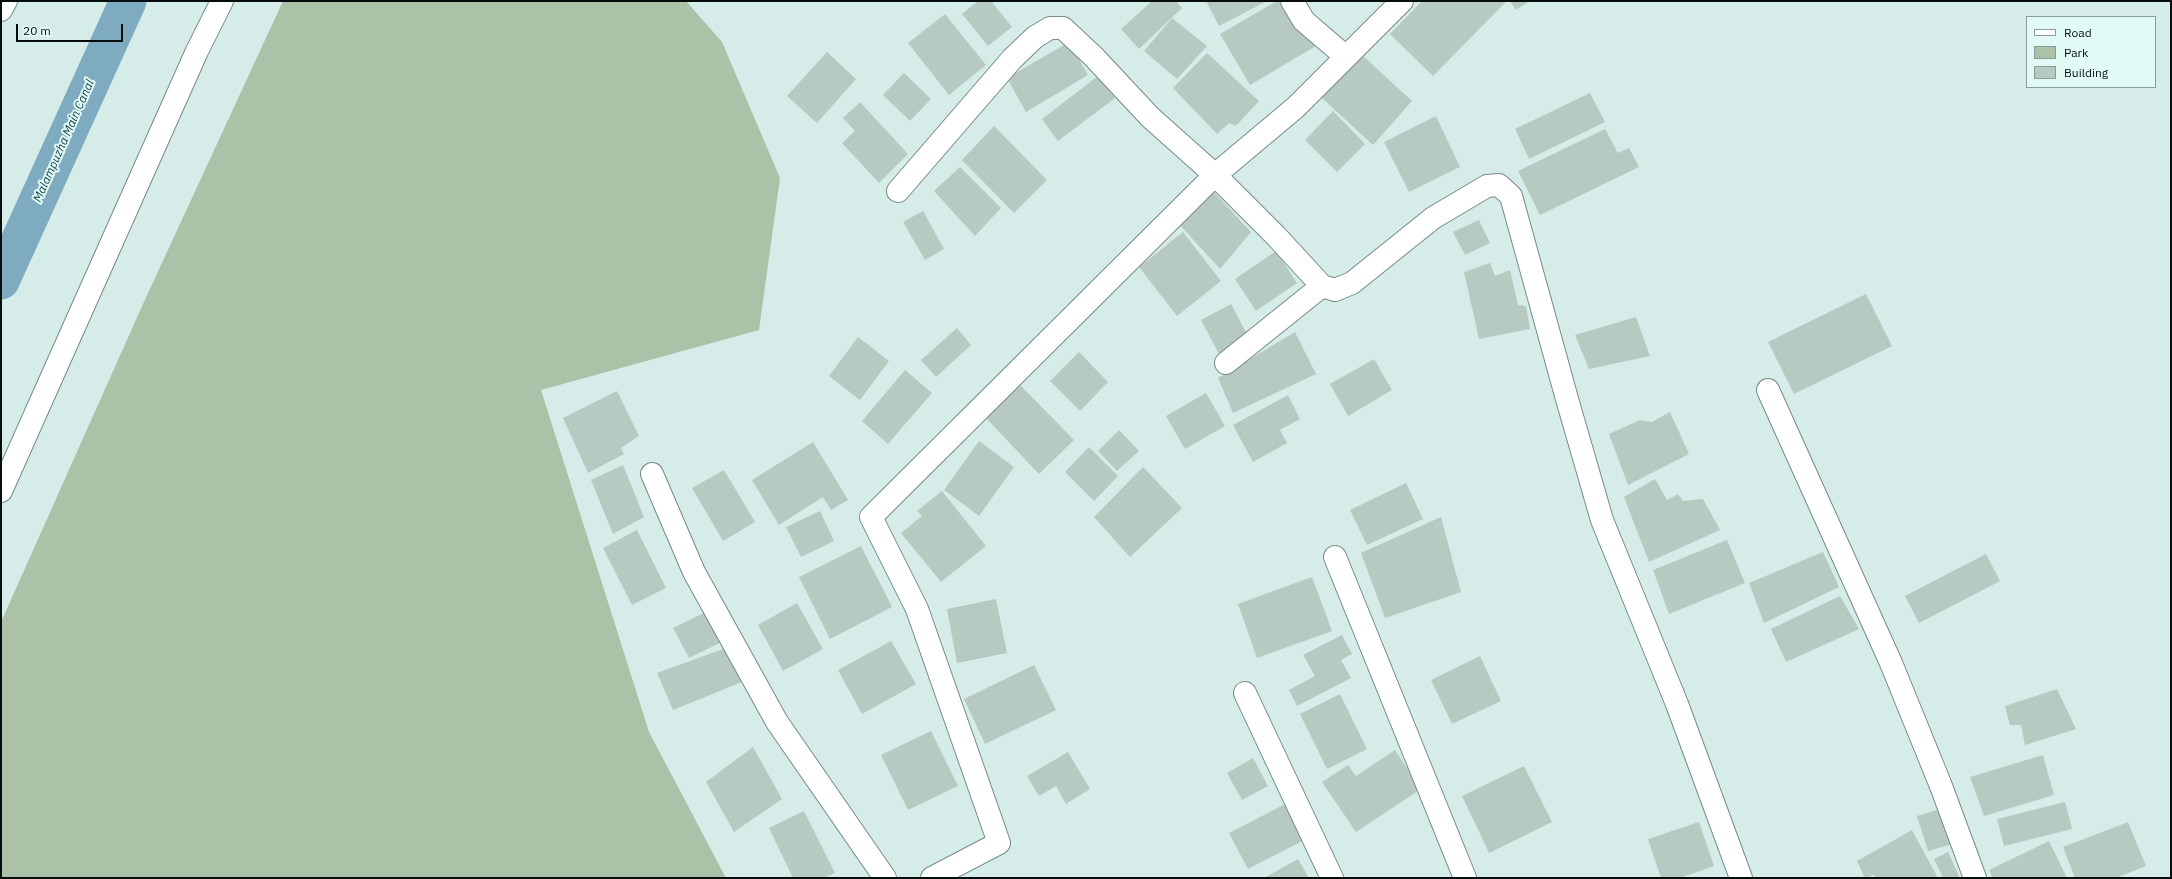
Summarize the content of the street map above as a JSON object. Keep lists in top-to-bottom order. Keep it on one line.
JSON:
{"water":["Malampuzha Main Canal"],"legend":["Road","Park","Building"],"scale_bar":"20 m"}
